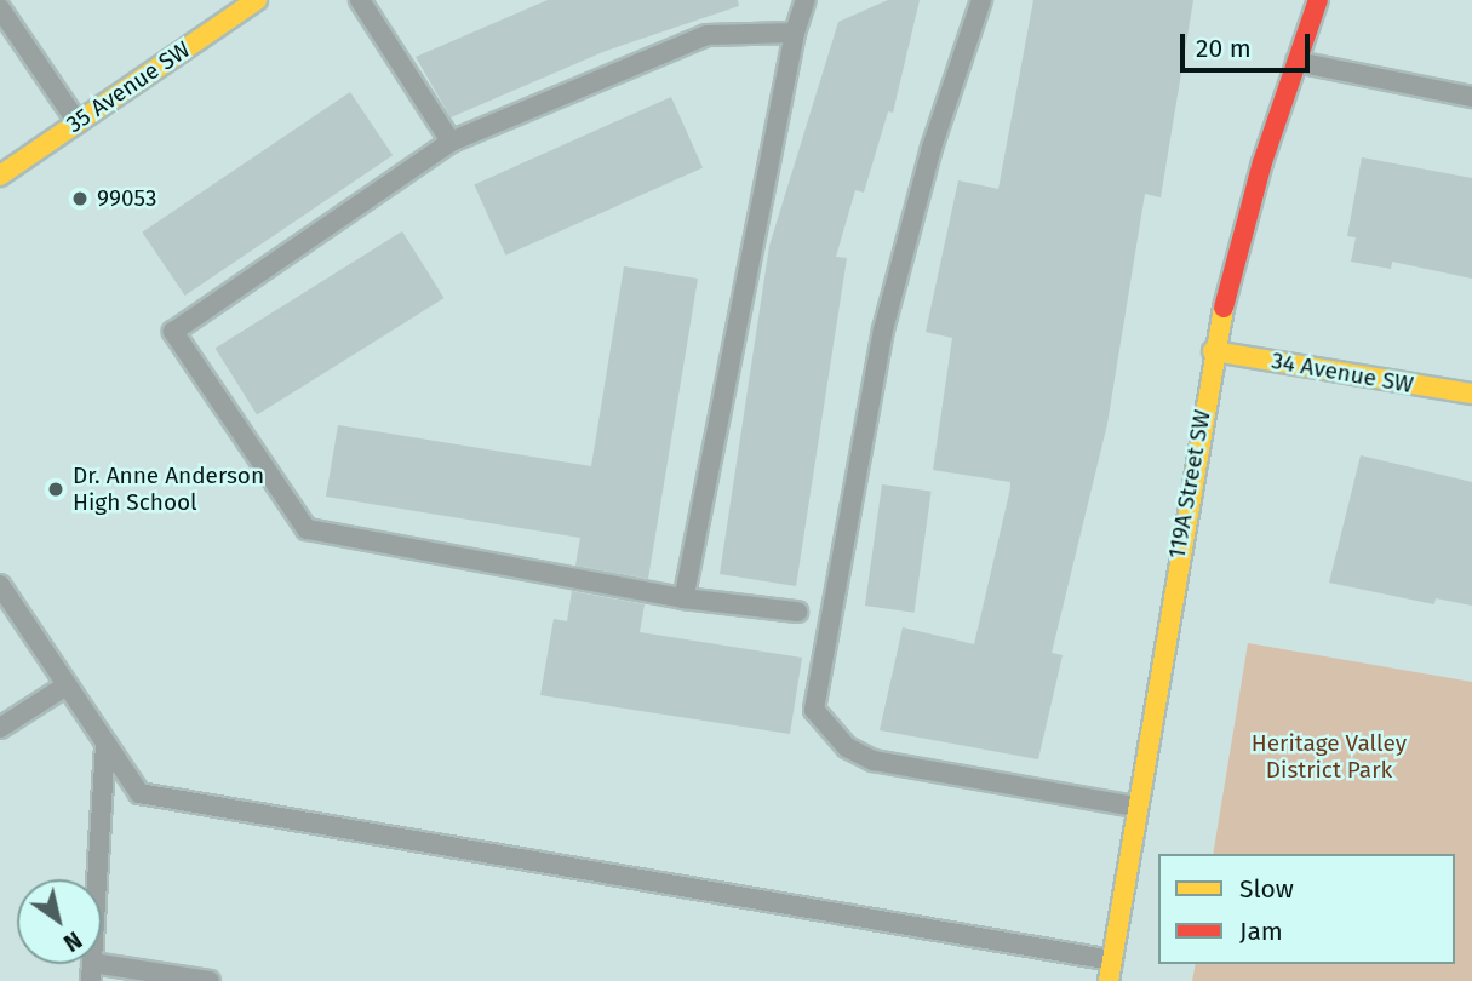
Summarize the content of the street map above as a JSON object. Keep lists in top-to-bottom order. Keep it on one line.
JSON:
{"streets":{"street":["35 Avenue SW","34 Avenue SW","119A Street SW"]},"crossings":[["34 Avenue SW","119A Street SW"]],"parks":["Heritage Valley District Park"],"places":["99053","Dr. Anne Anderson High School"],"legend":["Slow","Jam"],"scale_bar":"20 m","north":"bottom right"}
